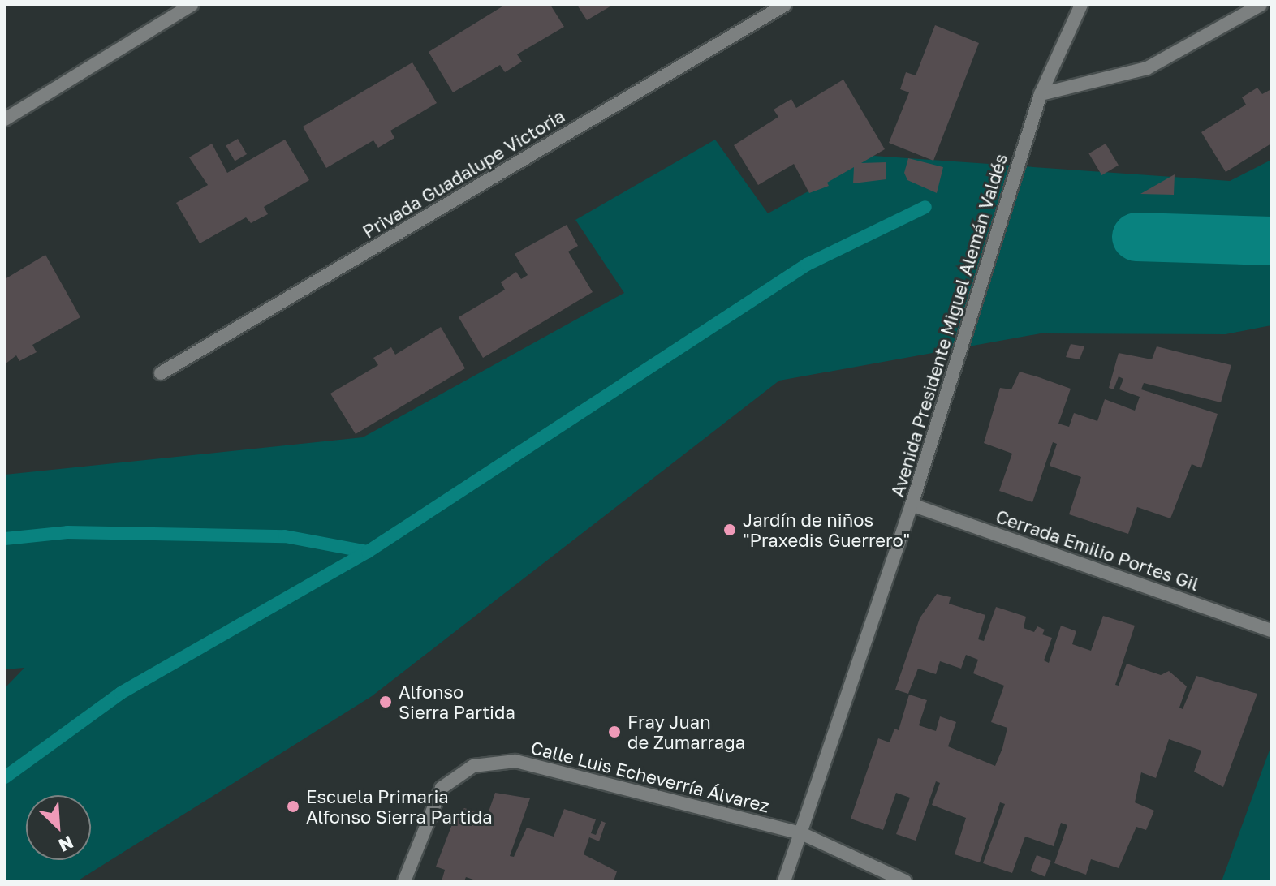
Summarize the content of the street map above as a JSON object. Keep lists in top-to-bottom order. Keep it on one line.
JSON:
{"streets":{"street":["Privada Guadalupe Victoria","Avenida Presidente Miguel Alemán Valdés","Cerrada Emilio Portes Gil","Calle Luis Echeverría Álvarez"]},"crossings":[["Avenida Presidente Miguel Alemán Valdés","Cerrada Emilio Portes Gil"],["Avenida Presidente Miguel Alemán Valdés","Calle Luis Echeverría Álvarez"]],"places":["Jardín de niños \"Praxedis Guerrero\"","Alfonso Sierra Partida","Fray Juan de Zumarraga","Escuela Primaria Alfonso Sierra Partida"],"north":"bottom right"}
